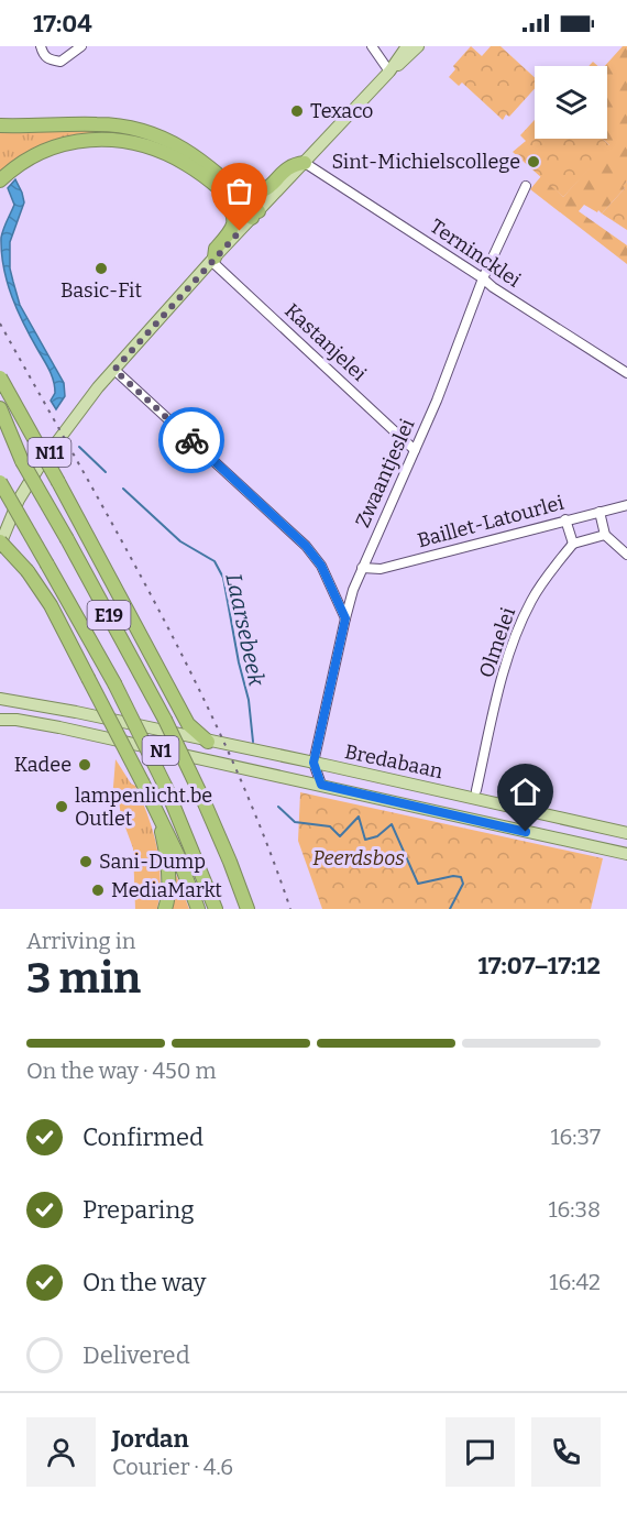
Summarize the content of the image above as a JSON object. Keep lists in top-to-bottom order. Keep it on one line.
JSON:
{"streets":{"highway":["E19"],"main road":["N11","N1","Bredabaan"],"street":["Ternincklei","Kastanjelei","Zwaantjeslei","Baillet-Latourlei","Olmelei"]},"crossings":[["Ternincklei","N11"],["Ternincklei","Zwaantjeslei"],["Kastanjelei","N11"],["Kastanjelei","Zwaantjeslei"],["Zwaantjeslei","Baillet-Latourlei"],["Zwaantjeslei","Bredabaan"]],"water":["Laarsebeek"],"parks":["Peerdsbos"],"places":["Texaco","Sint-Michielscollege","Basic-Fit","Kadee","lampenlicht.be Outlet","Sani-Dump","MediaMarkt"],"page":{"status":"17:04","heading":["3 min","Arriving in","17:07–17:12"],"panel":["Jordan","Courier · 4.6"],"bar":"On the way · 450 m","list":[["Confirmed","16:37"],["Preparing","16:38"],["On the way","16:42"],"Delivered"]}}
